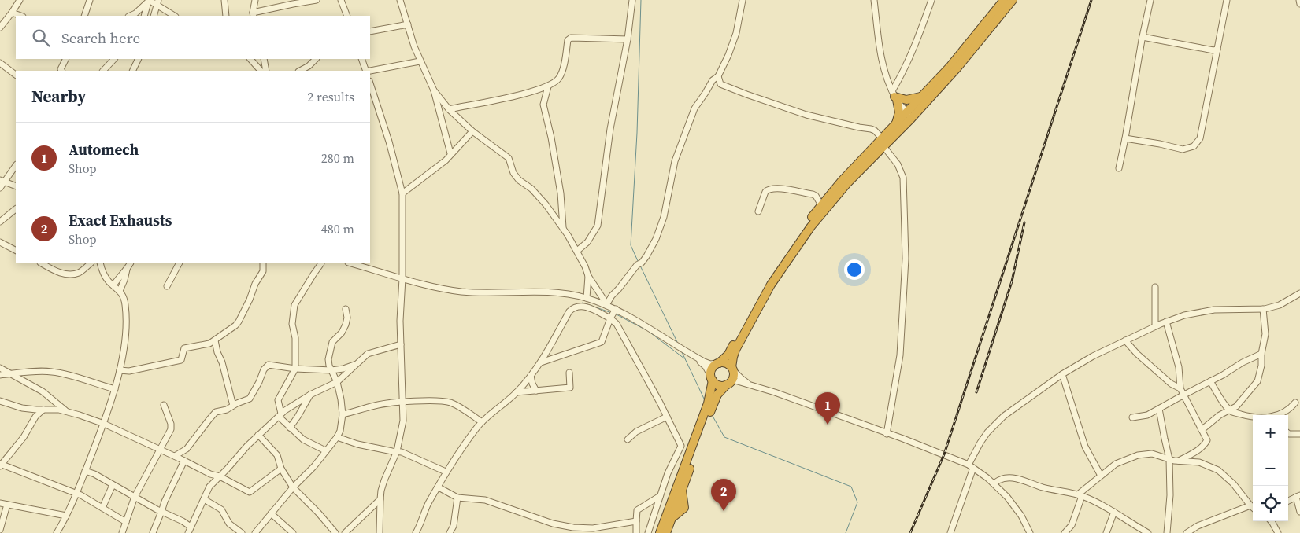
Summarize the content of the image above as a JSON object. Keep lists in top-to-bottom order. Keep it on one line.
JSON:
{"page":{"search":"Search here","heading":["Nearby","2 results"],"list":[{"mark":"1","name":"Automech","note":"Shop","value":"280 m"},{"mark":"2","name":"Exact Exhausts","note":"Shop","value":"480 m"}],"pins":["1","2"],"map_buttons":["+","−"]}}
